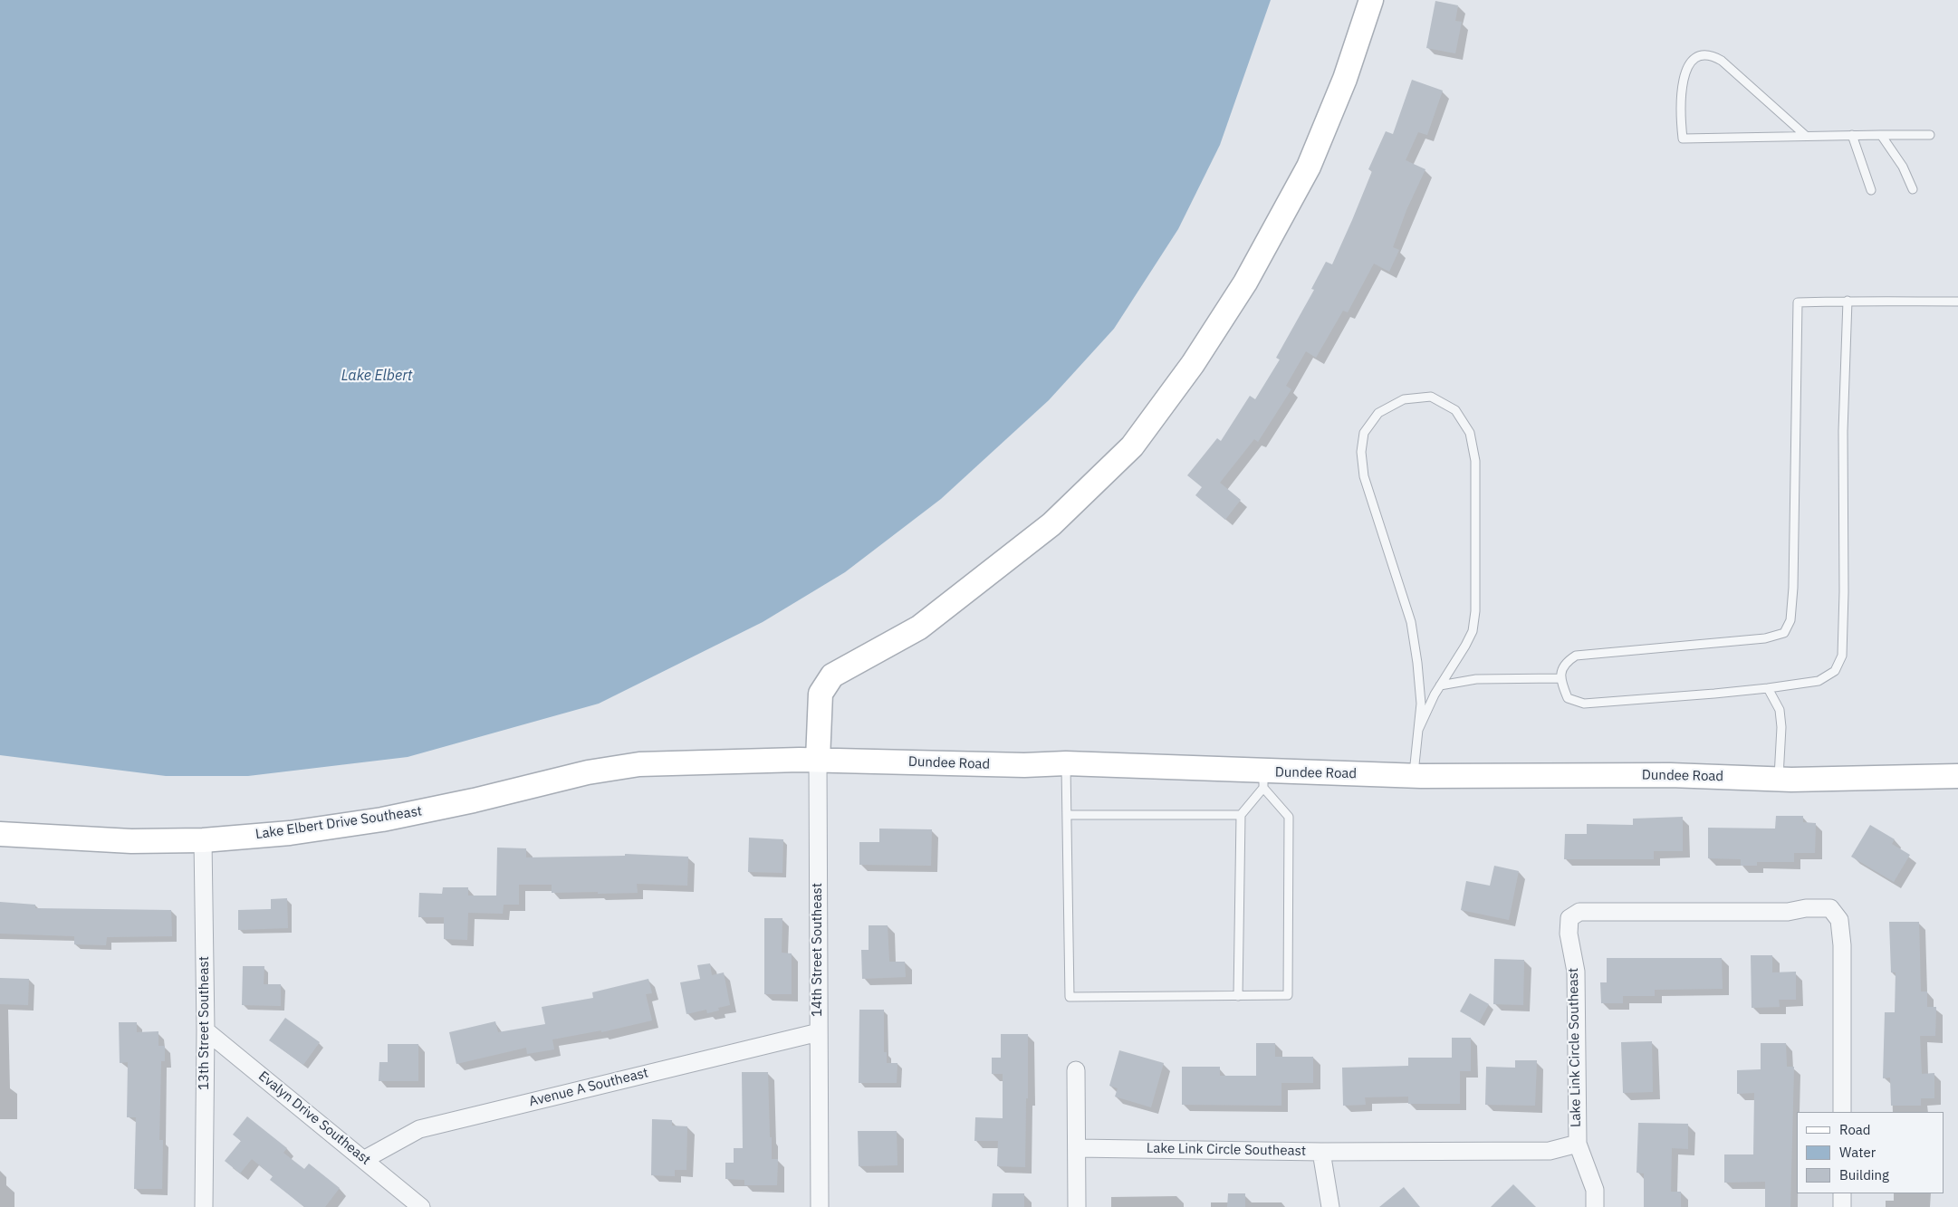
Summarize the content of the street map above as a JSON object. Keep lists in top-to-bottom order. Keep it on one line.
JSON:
{"streets":{"main road":["Dundee Road","Lake Elbert Drive Southeast","14th Street Southeast"],"street":["13th Street Southeast","Lake Link Circle Southeast","Avenue A Southeast","Evalyn Drive Southeast"]},"crossings":[["Dundee Road","Lake Elbert Drive Southeast"],["Dundee Road","14th Street Southeast"],["Lake Elbert Drive Southeast","13th Street Southeast"],["14th Street Southeast","Avenue A Southeast"],["13th Street Southeast","Evalyn Drive Southeast"],["Avenue A Southeast","Evalyn Drive Southeast"]],"water":["Lake Elbert"],"legend":["Road","Water","Building"]}
